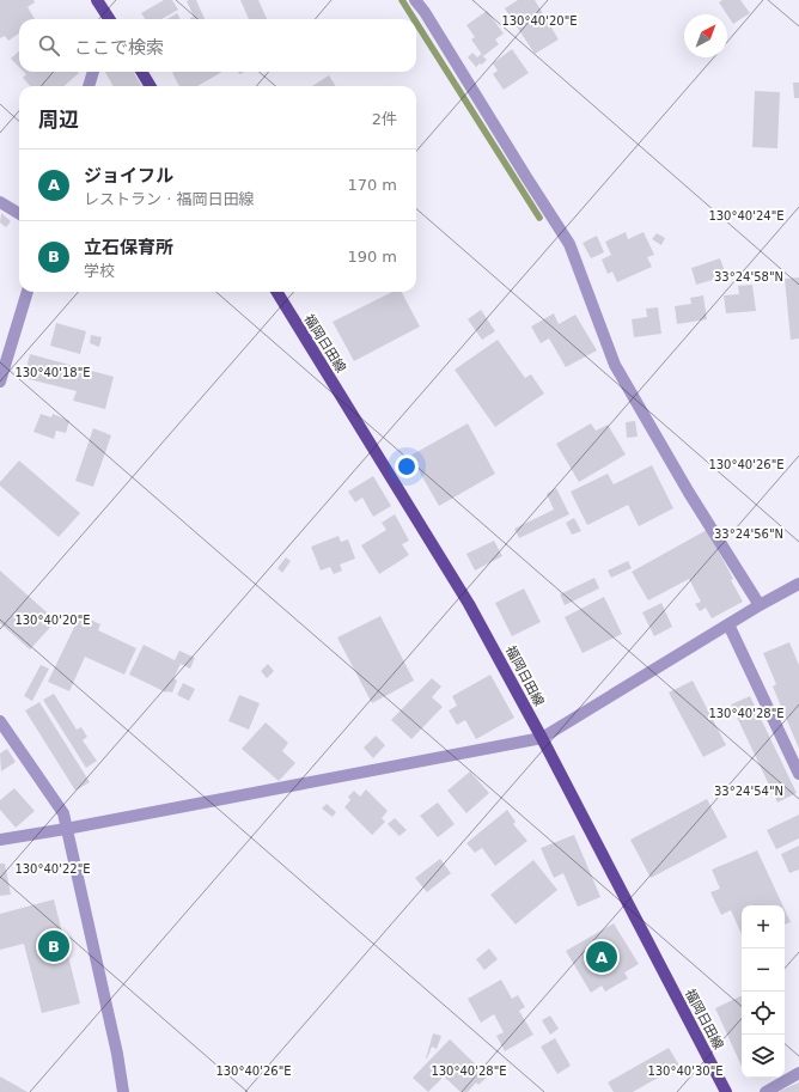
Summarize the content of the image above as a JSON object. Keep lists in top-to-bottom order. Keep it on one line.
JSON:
{"streets":{"main road":["福岡日田線"]},"north":"top right","page":{"search":"ここで検索","heading":["周辺","2件"],"list":[{"mark":"A","name":"ジョイフル","note":"レストラン · 福岡日田線","value":"170 m"},{"mark":"B","name":"立石保育所","note":"学校","value":"190 m"}],"map_buttons":["+","−"],"pins":["B","A"]},"coordinates":["130°40'20\"E","130°40'24\"E","33°24'58\"N","130°40'18\"E","130°40'26\"E","33°24'56\"N","130°40'28\"E","33°24'54\"N","130°40'22\"E","130°40'30\"E"]}
